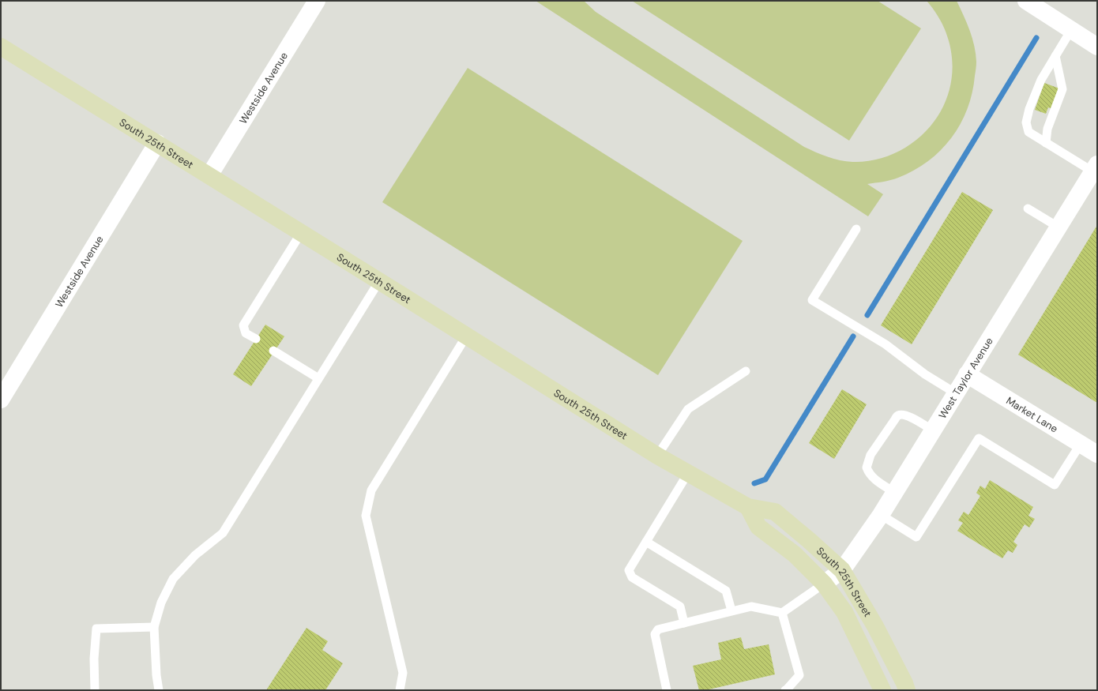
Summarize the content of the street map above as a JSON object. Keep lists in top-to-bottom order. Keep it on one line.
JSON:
{"streets":{"main road":["South 25th Street"],"street":["Westside Avenue","West Taylor Avenue","Market Lane"]},"crossings":[["Westside Avenue","South 25th Street"],["South 25th Street","West Taylor Avenue"],["West Taylor Avenue","Market Lane"]]}
